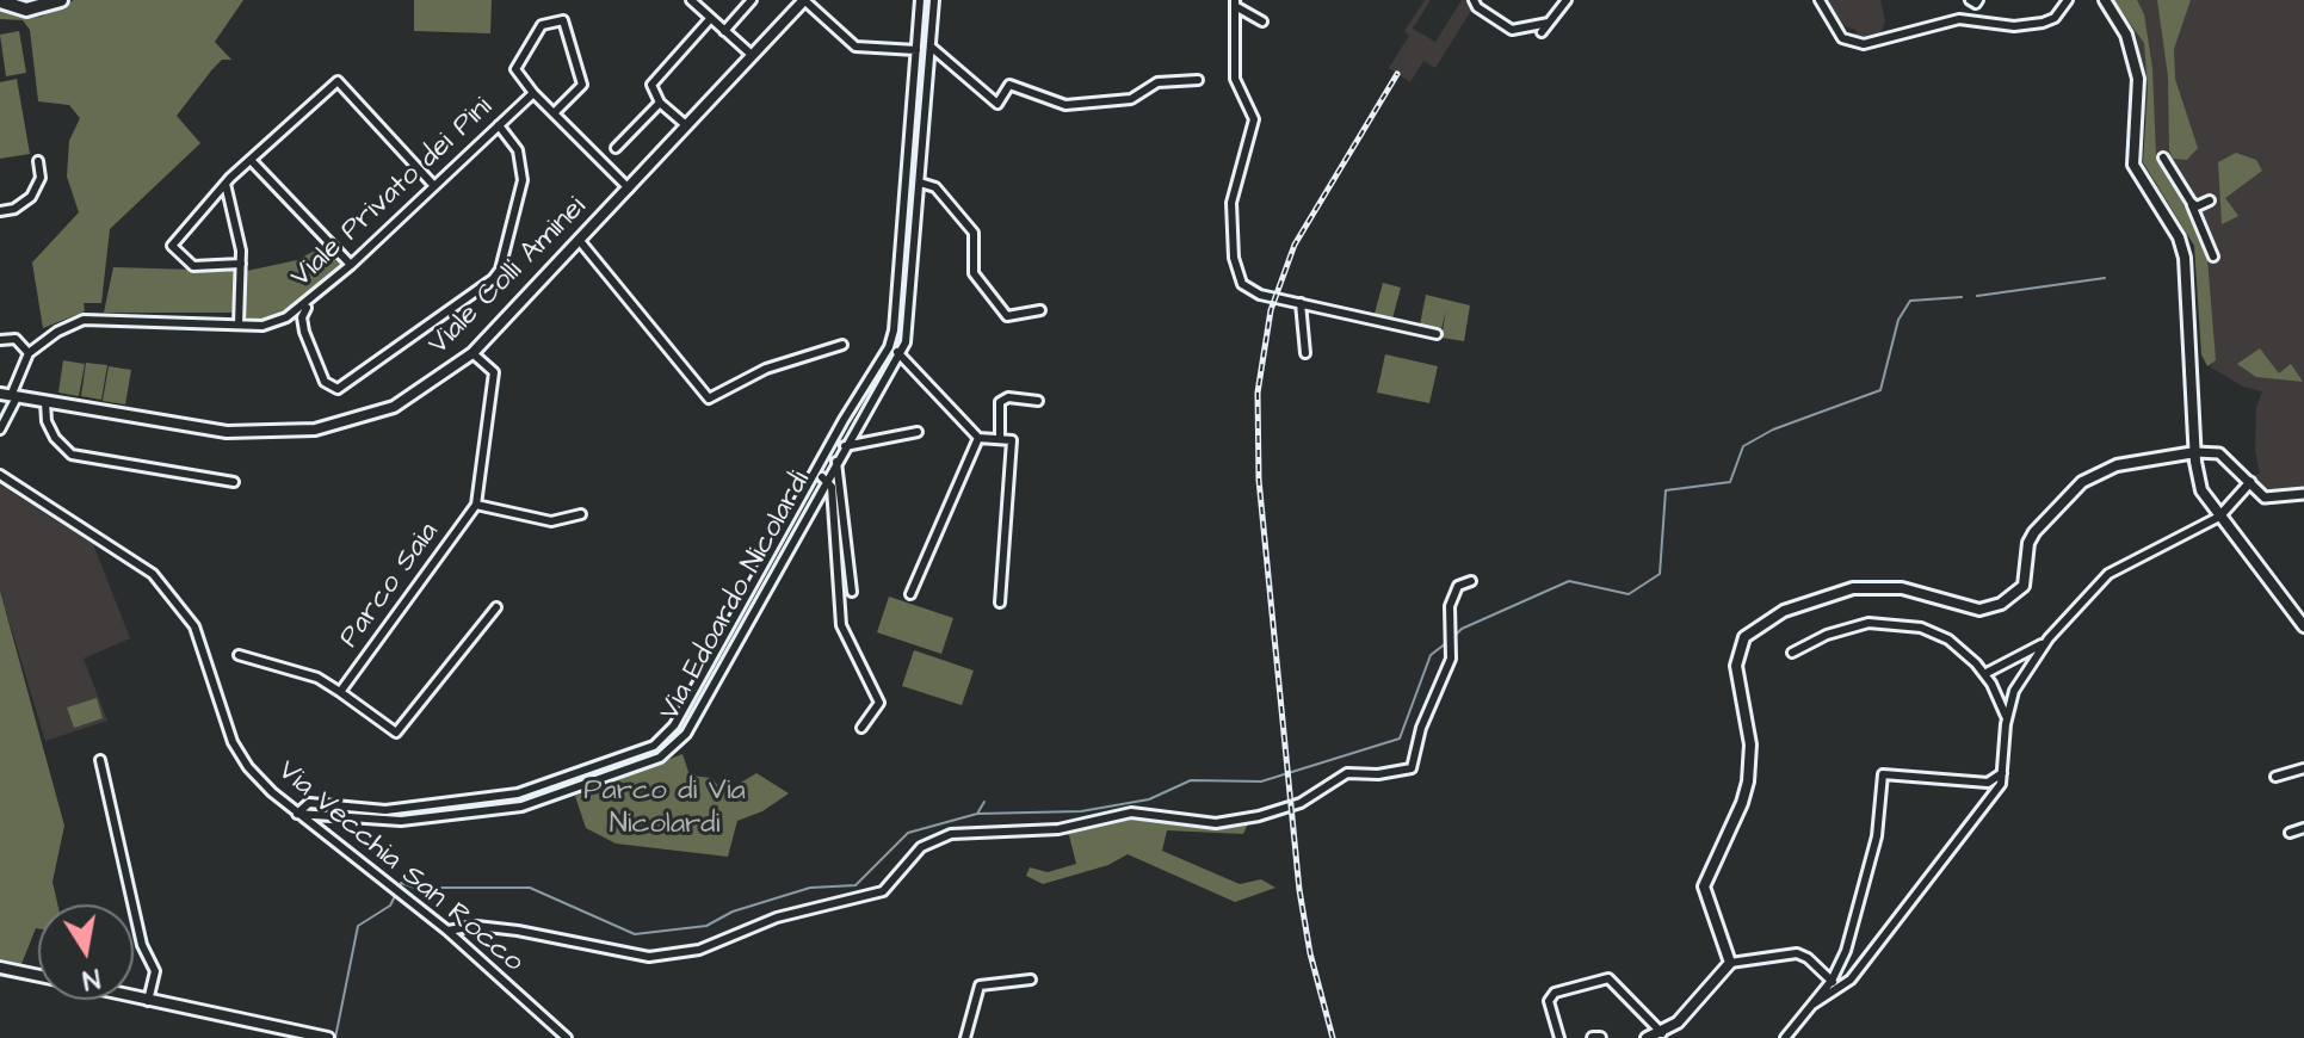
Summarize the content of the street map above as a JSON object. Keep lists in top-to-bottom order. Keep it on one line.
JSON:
{"streets":{"main road":["Viale Colli Aminei"],"street":["Viale Privato dei Pini","Parco Saia","Via Edoardo Nicolardi","Via Vecchia San Rocco"]},"crossings":[["Viale Privato dei Pini","Viale Colli Aminei"],["Viale Colli Aminei","Parco Saia"],["Via Edoardo Nicolardi","Via Vecchia San Rocco"]],"parks":["Parco di Via Nicolardi"],"north":"bottom"}
